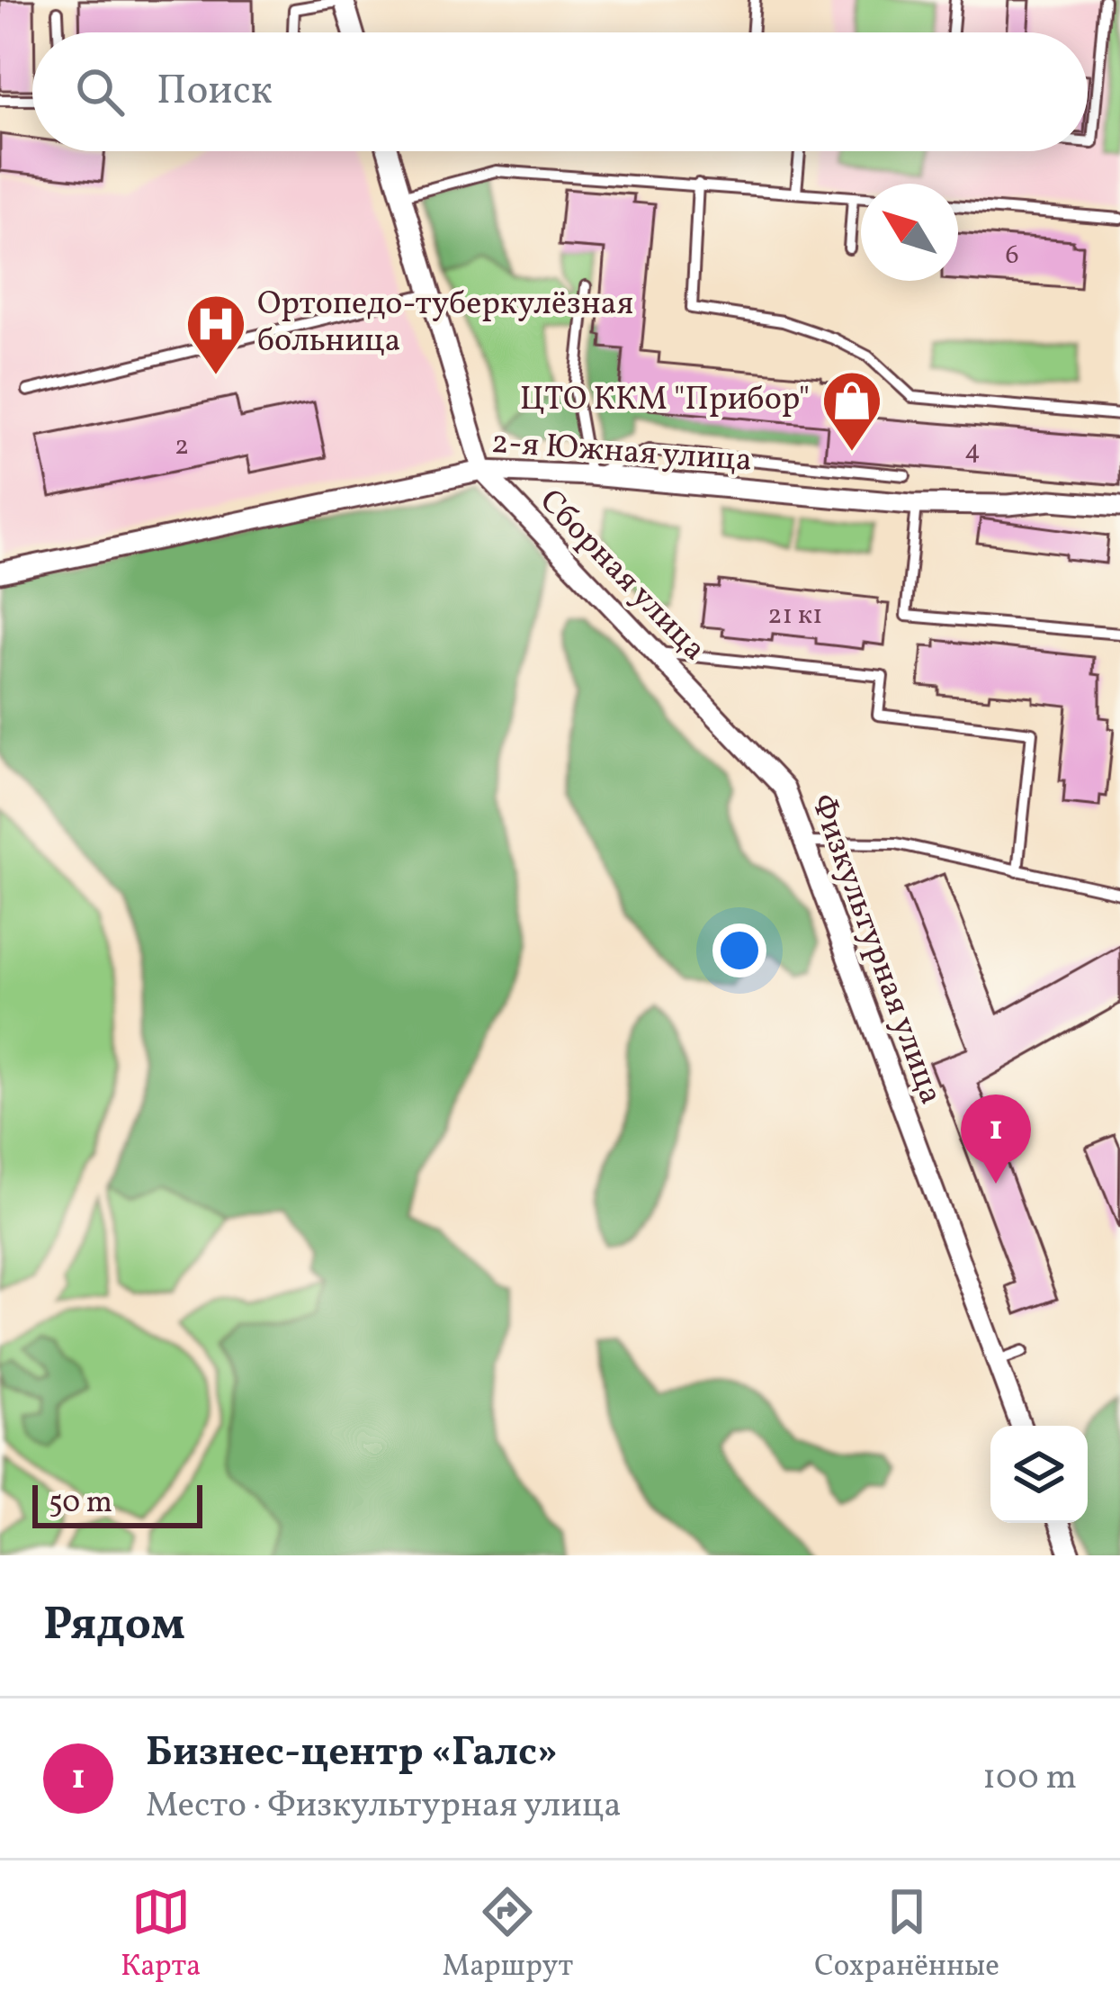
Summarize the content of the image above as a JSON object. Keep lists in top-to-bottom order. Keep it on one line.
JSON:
{"streets":{"street":["2-я Южная улица","Сборная улица","Физкультурная улица"]},"crossings":[["2-я Южная улица","Сборная улица"],["Сборная улица","Физкультурная улица"]],"places":{"hospital":["Ортопедо-туберкулёзная больница"],"shop":["ЦТО ККМ \"Прибор\""]},"house_numbers":["6","2","4","21 к1"],"scale_bar":"50 m","north":"top left","page":{"search":"Поиск","pins":"1","scale":"50 m","heading":"Рядом","list":[{"mark":"1","name":"Бизнес-центр «Галс»","note":"Место · Физкультурная улица","value":"100 m"}],"nav":["Карта","Маршрут","Сохранённые"]}}
